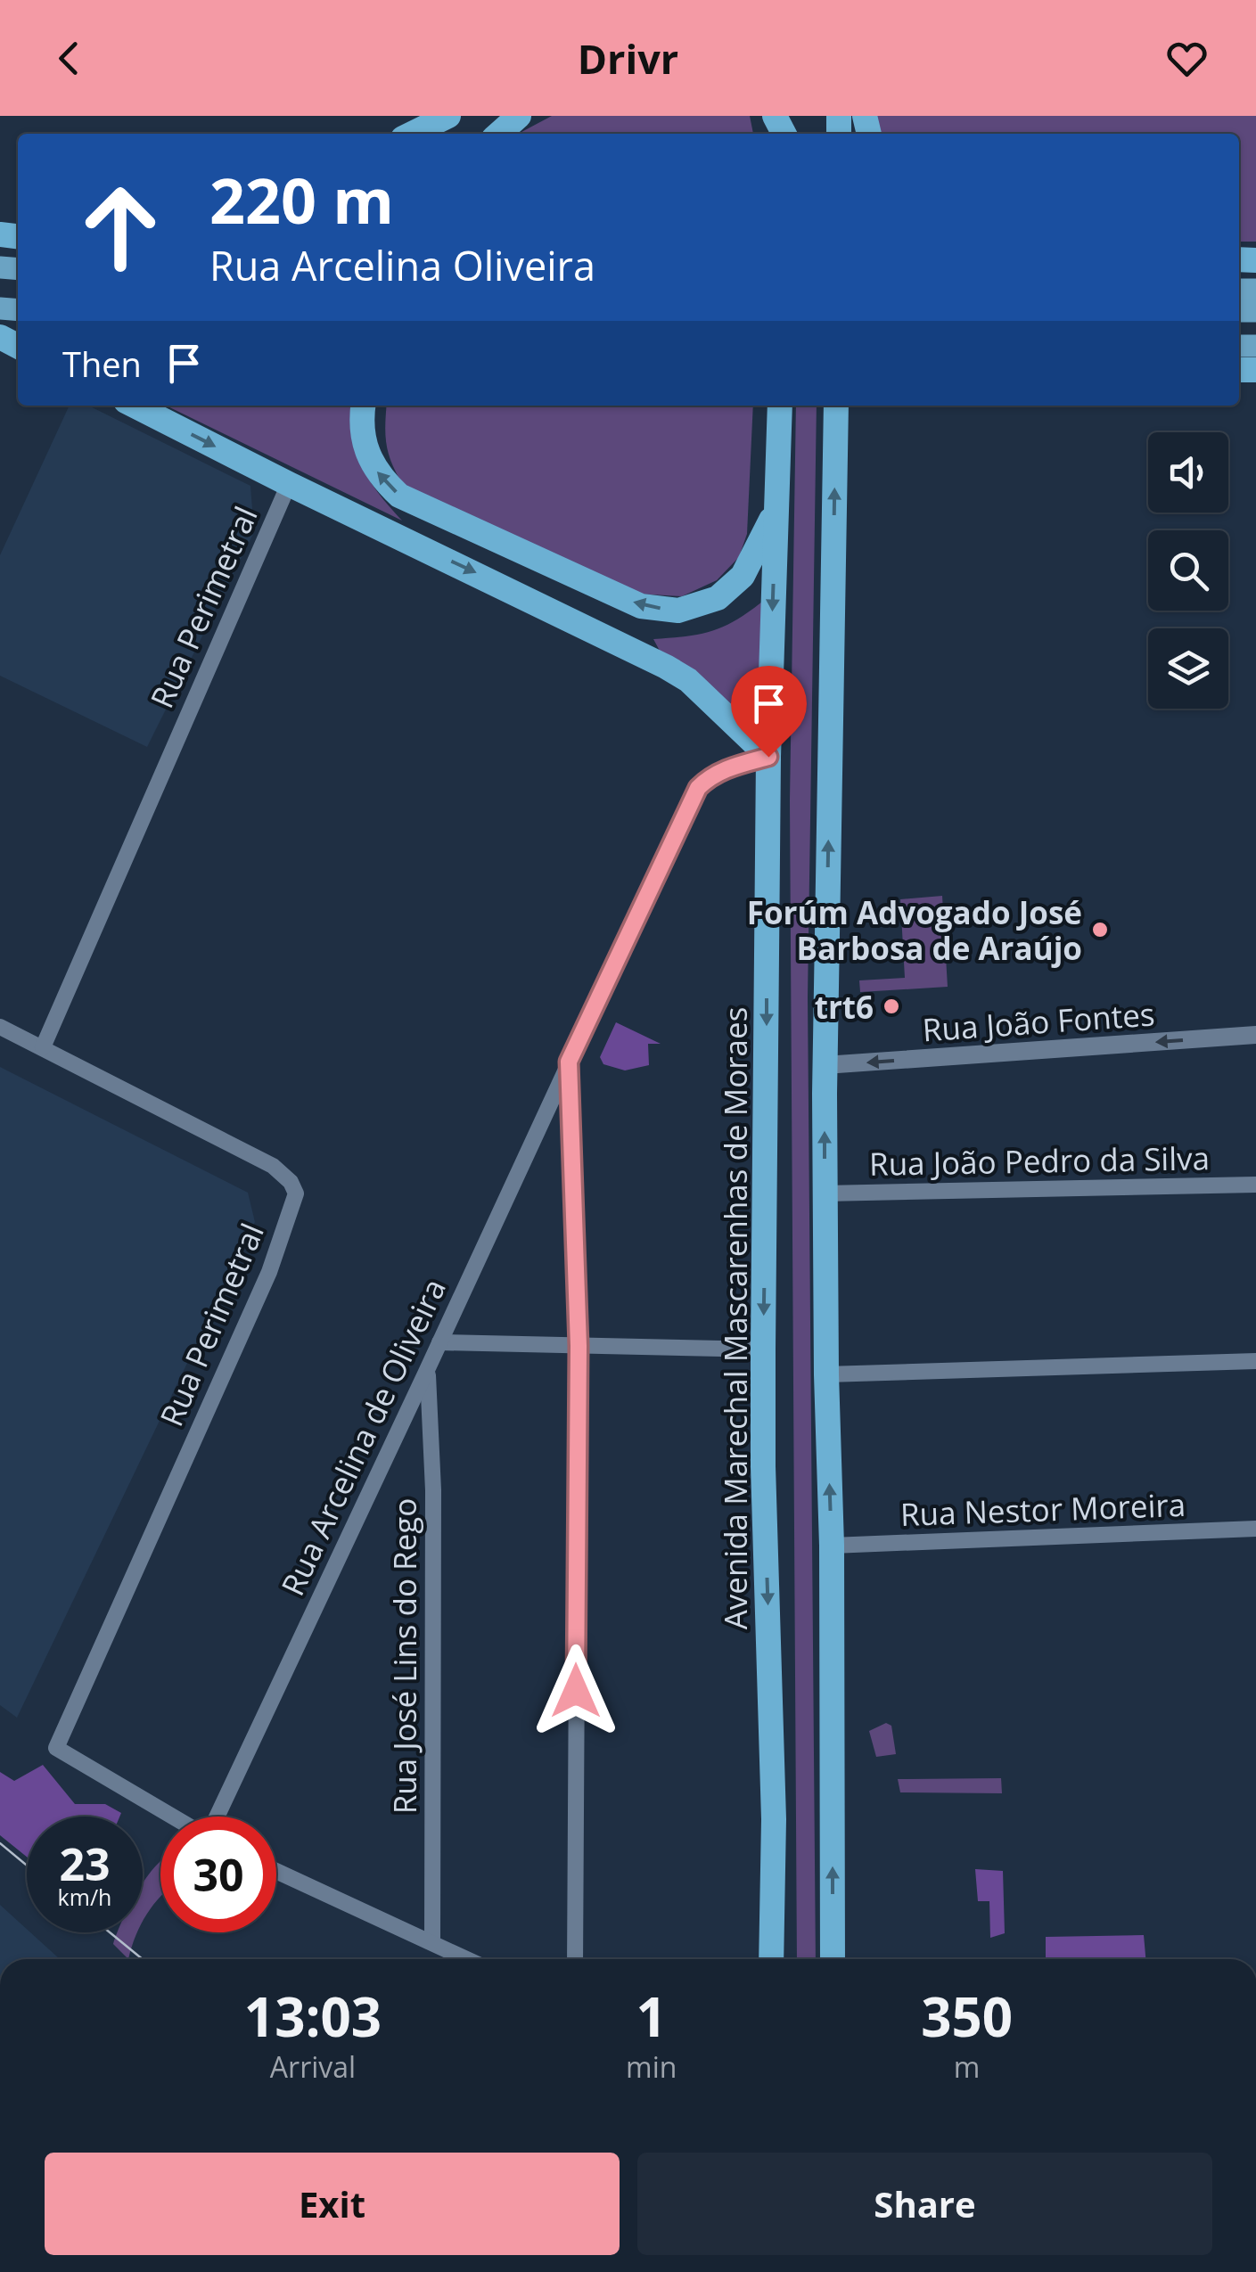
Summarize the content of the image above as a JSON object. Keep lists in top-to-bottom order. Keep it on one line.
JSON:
{"streets":{"highway":["Avenida Marechal Mascarenhas de Moraes"],"street":["Rua Perimetral","Rua João Fontes","Rua João Pedro da Silva","Rua Arcelina de Oliveira","Rua Nestor Moreira","Rua José Lins do Rego"]},"crossings":[["Avenida Marechal Mascarenhas de Moraes","Rua Arcelina de Oliveira"],["Rua Arcelina de Oliveira","Rua José Lins do Rego"]],"one_way":["Rua João Fontes"],"places":["Forúm Advogado José Barbosa de Araújo","trt6"],"page":{"header":"Drivr","turn":["220 m","Rua Arcelina Oliveira"],"then":"Then","speed":"23 km/h","limit":"30","eta":["13:03","Arrival","1","min","350","m"],"buttons":["Exit","Share"]}}
